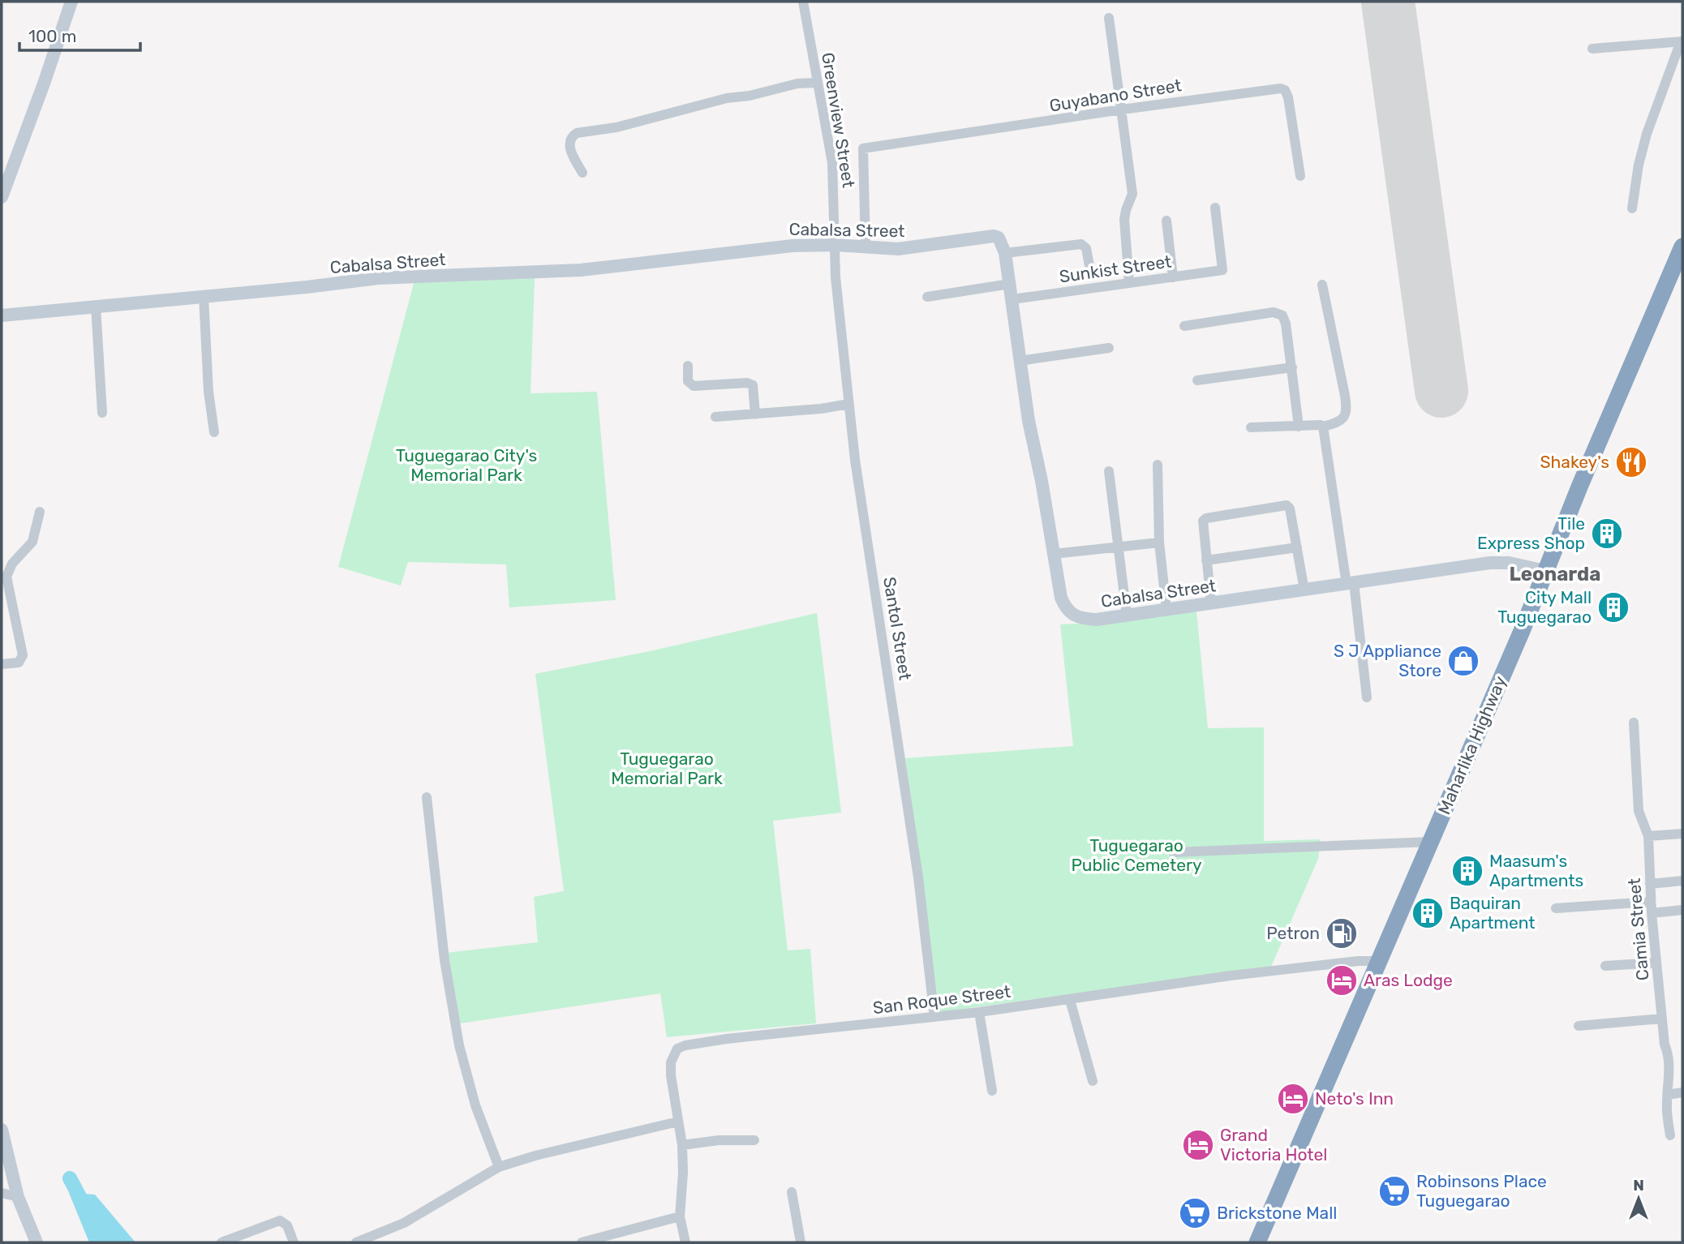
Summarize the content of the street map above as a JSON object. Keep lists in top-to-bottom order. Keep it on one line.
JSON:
{"streets":{"highway":["Maharlika Highway"],"street":["Guyabano Street","Greenview Street","Cabalsa Street","Sunkist Street","Santol Street","Camia Street","San Roque Street"]},"crossings":[["Guyabano Street","Cabalsa Street"],["Greenview Street","Cabalsa Street"],["Greenview Street","Santol Street"],["Cabalsa Street","Sunkist Street"],["Cabalsa Street","Santol Street"],["Cabalsa Street","Maharlika Highway"],["Santol Street","San Roque Street"],["Maharlika Highway","San Roque Street"]],"districts":["Leonarda"],"parks":["Tuguegarao City's Memorial Park","Tuguegarao Memorial Park","Tuguegarao Public Cemetery"],"places":{"restaurant":["Shakey's"],"building":["Tile Express Shop","City Mall Tuguegarao","Maasum's Apartments","Baquiran Apartment"],"shop":["S J Appliance Store"],"fuel station":["Petron"],"hotel":["Aras Lodge","Neto's Inn","Grand Victoria Hotel"],"supermarket":["Robinsons Place Tuguegarao","Brickstone Mall"]},"scale_bar":"100 m","north":"top"}
